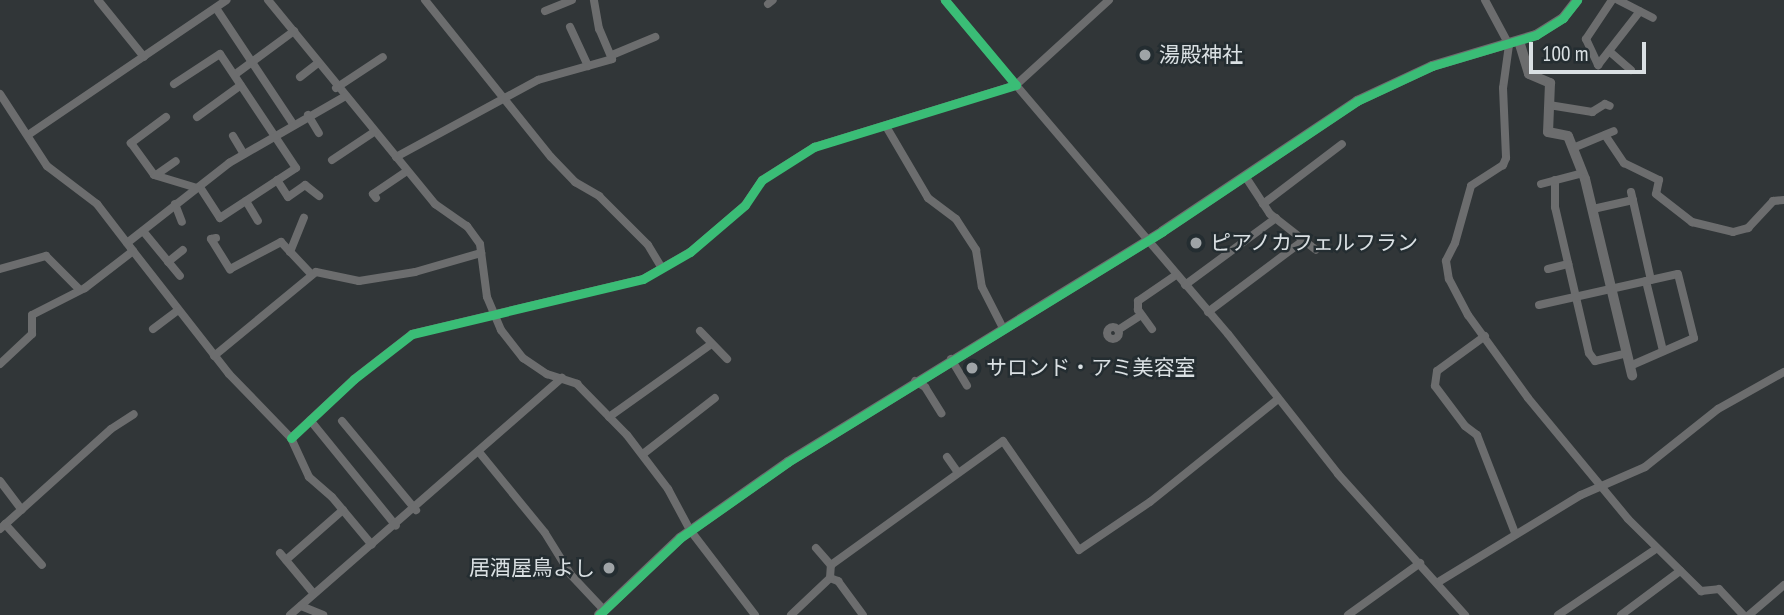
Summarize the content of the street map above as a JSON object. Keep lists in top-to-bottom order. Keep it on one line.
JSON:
{"places":["湯殿神社","ピアノカフェルフラン","サロンド・アミ美容室","居酒屋鳥よし"],"scale_bar":"100 m"}
